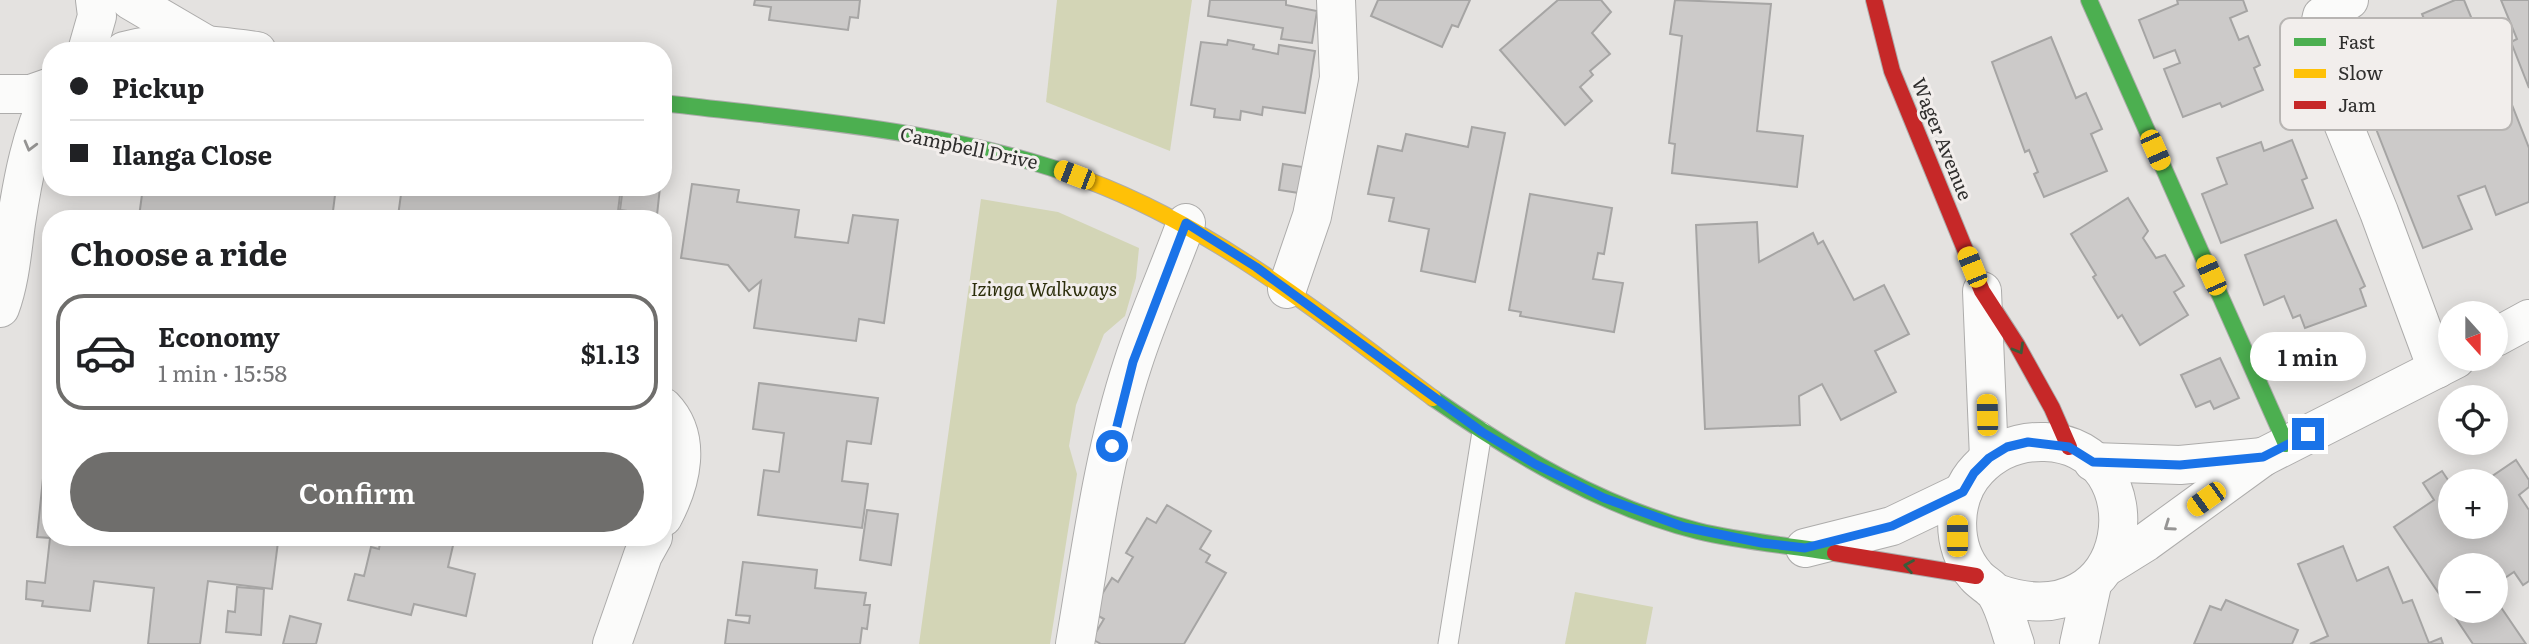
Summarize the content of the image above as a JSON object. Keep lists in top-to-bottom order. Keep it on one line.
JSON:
{"streets":{"street":["Wager Avenue","Campbell Drive"]},"crossings":[["Wager Avenue","Campbell Drive"]],"one_way":["Wager Avenue"],"parks":["Izinga Walkways"],"legend":["Fast","Slow","Jam"],"north":"bottom","page":{"banner":["Pickup","Ilanga Close"],"heading":"Choose a ride","list":[{"name":"Economy","note":"1 min · 15:58","value":"$1.13"}],"map_buttons":["+","−"],"bubble":"1 min","buttons":"Confirm"}}
